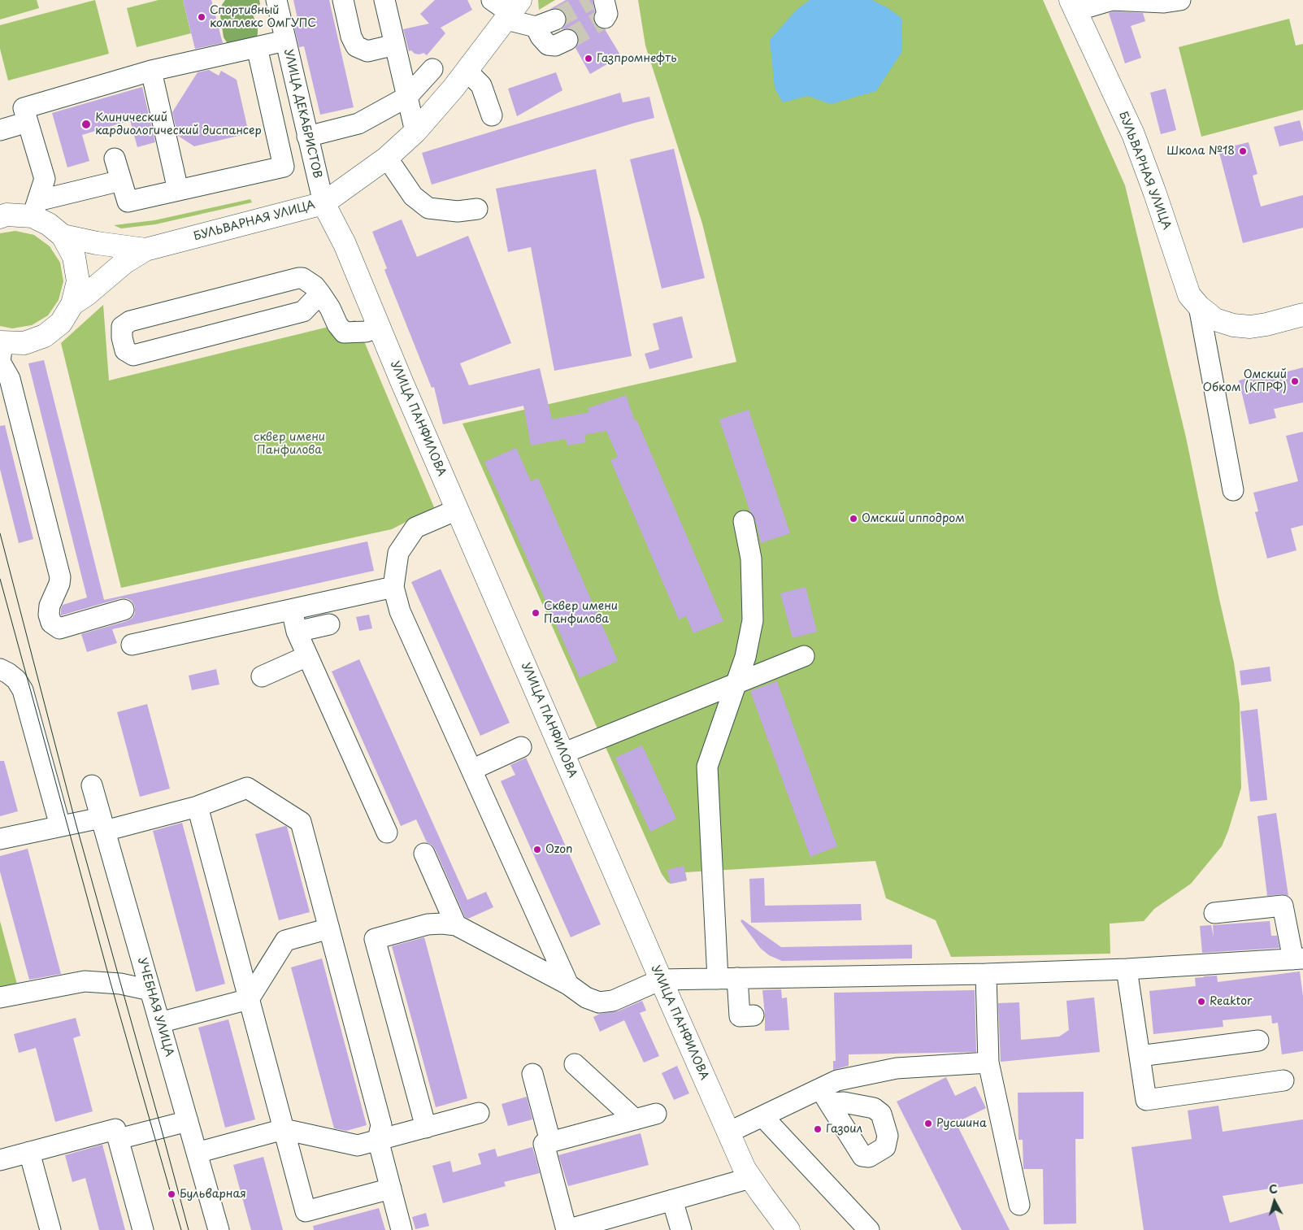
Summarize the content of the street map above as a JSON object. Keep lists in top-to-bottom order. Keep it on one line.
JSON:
{"streets":{"main road":["БУЛЬВАРНАЯ УЛИЦА","УЛИЦА ПАНФИЛОВА"],"street":["УЛИЦА ДЕКАБРИСТОВ","УЧЕБНАЯ УЛИЦА"]},"crossings":[["УЛИЦА ДЕКАБРИСТОВ","БУЛЬВАРНАЯ УЛИЦА"],["УЛИЦА ДЕКАБРИСТОВ","УЛИЦА ПАНФИЛОВА"],["БУЛЬВАРНАЯ УЛИЦА","УЛИЦА ПАНФИЛОВА"]],"parks":["сквер имени Панфилова"],"places":["Спортивный комплекс ОмГУПС","Газпромнефть","Клинический кардиологический диспансер","Школа №18","Омский Обком (КПРФ)","Омский ипподром","Сквер имени Панфилова","Ozon","Reaktor","Русшина","Газоил","Бульварная"],"north":"top"}
